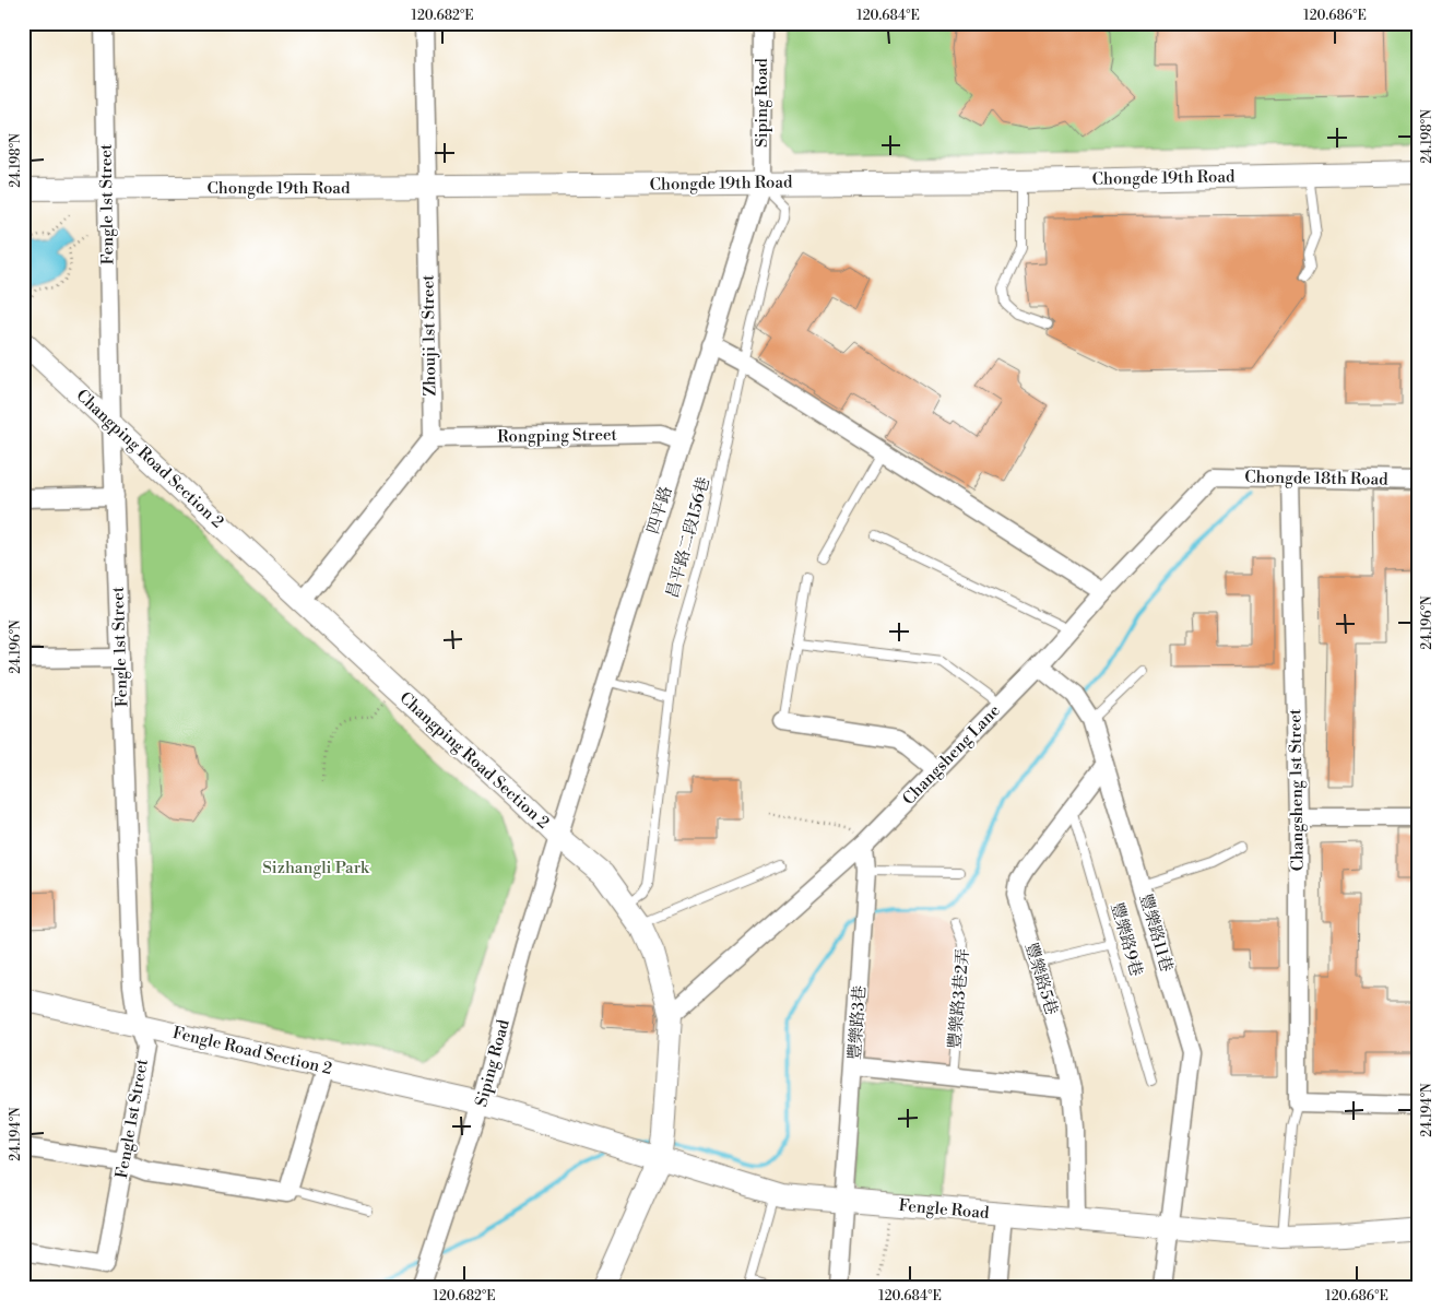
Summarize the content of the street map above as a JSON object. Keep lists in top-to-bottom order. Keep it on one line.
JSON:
{"streets":{"street":["Siping Road","Chongde 19th Road","Fengle 1st Street","Zhouji 1st Street","Rongping Street","Changping Road Section 2","Chongde 18th Road","四平路","Changsheng Lane","Changsheng 1st Street","豐樂路11巷","豐樂路5巷","豐樂路3巷","Fengle Road Section 2","Fengle Road"],"lane":["昌平路二段156巷","豐樂路9巷","豐樂路3巷2弄"]},"crossings":[["Siping Road","Chongde 19th Road"],["Siping Road","Changping Road Section 2"],["Siping Road","四平路"],["Siping Road","昌平路二段156巷"],["Siping Road","Fengle Road Section 2"],["Siping Road","Fengle Road"],["Chongde 19th Road","Fengle 1st Street"],["Chongde 19th Road","Zhouji 1st Street"],["Chongde 19th Road","四平路"],["Chongde 19th Road","昌平路二段156巷"],["Fengle 1st Street","Changping Road Section 2"],["Fengle 1st Street","Fengle Road Section 2"],["Zhouji 1st Street","Rongping Street"],["Rongping Street","四平路"],["Changping Road Section 2","四平路"],["Changping Road Section 2","昌平路二段156巷"],["Changping Road Section 2","Changsheng Lane"],["Changping Road Section 2","Fengle Road"],["Chongde 18th Road","Changsheng Lane"],["Chongde 18th Road","Changsheng 1st Street"],["四平路","昌平路二段156巷"],["Changsheng Lane","豐樂路11巷"],["Changsheng Lane","豐樂路3巷"],["豐樂路11巷","豐樂路5巷"],["豐樂路11巷","Fengle Road"],["豐樂路9巷","豐樂路5巷"],["豐樂路5巷","Fengle Road"],["豐樂路3巷","Fengle Road"],["Fengle Road Section 2","Fengle Road"]],"parks":["Sizhangli Park"],"coordinates":["120.682°E","120.684°E","120.686°E","24.198°N","24.196°N","24.194°N"]}
